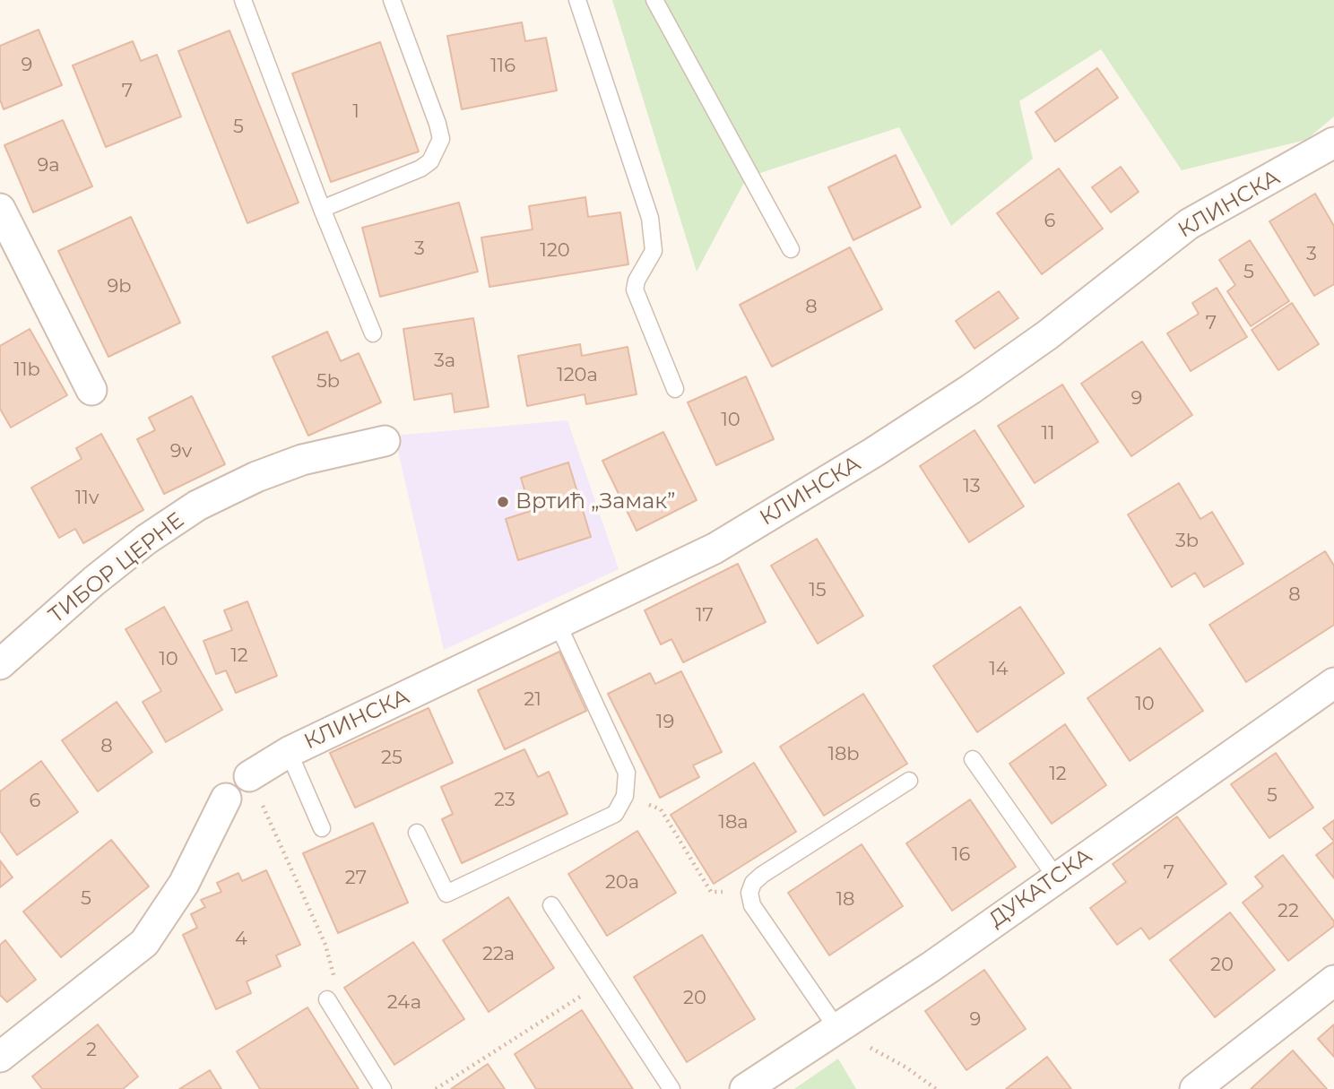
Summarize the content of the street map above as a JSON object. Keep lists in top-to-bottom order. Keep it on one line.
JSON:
{"streets":{"street":["КЛИНСКА","ТИБОР ЦЕРНЕ","ДУКАТСКА"]},"places":["Вртић „Замак”"],"house_numbers":["9","116","7","1","5","9a","6","3","120","3","5","9b","8","7","3a","11b","120a","5b","9","10","11","9v","13","11v","3b","15","8","17","12","10","14","21","10","19","8","18b","25","12","5","23","6","18a","16","7","27","20a","5","18","22","4","22a","20","20","24a","9","2"]}
